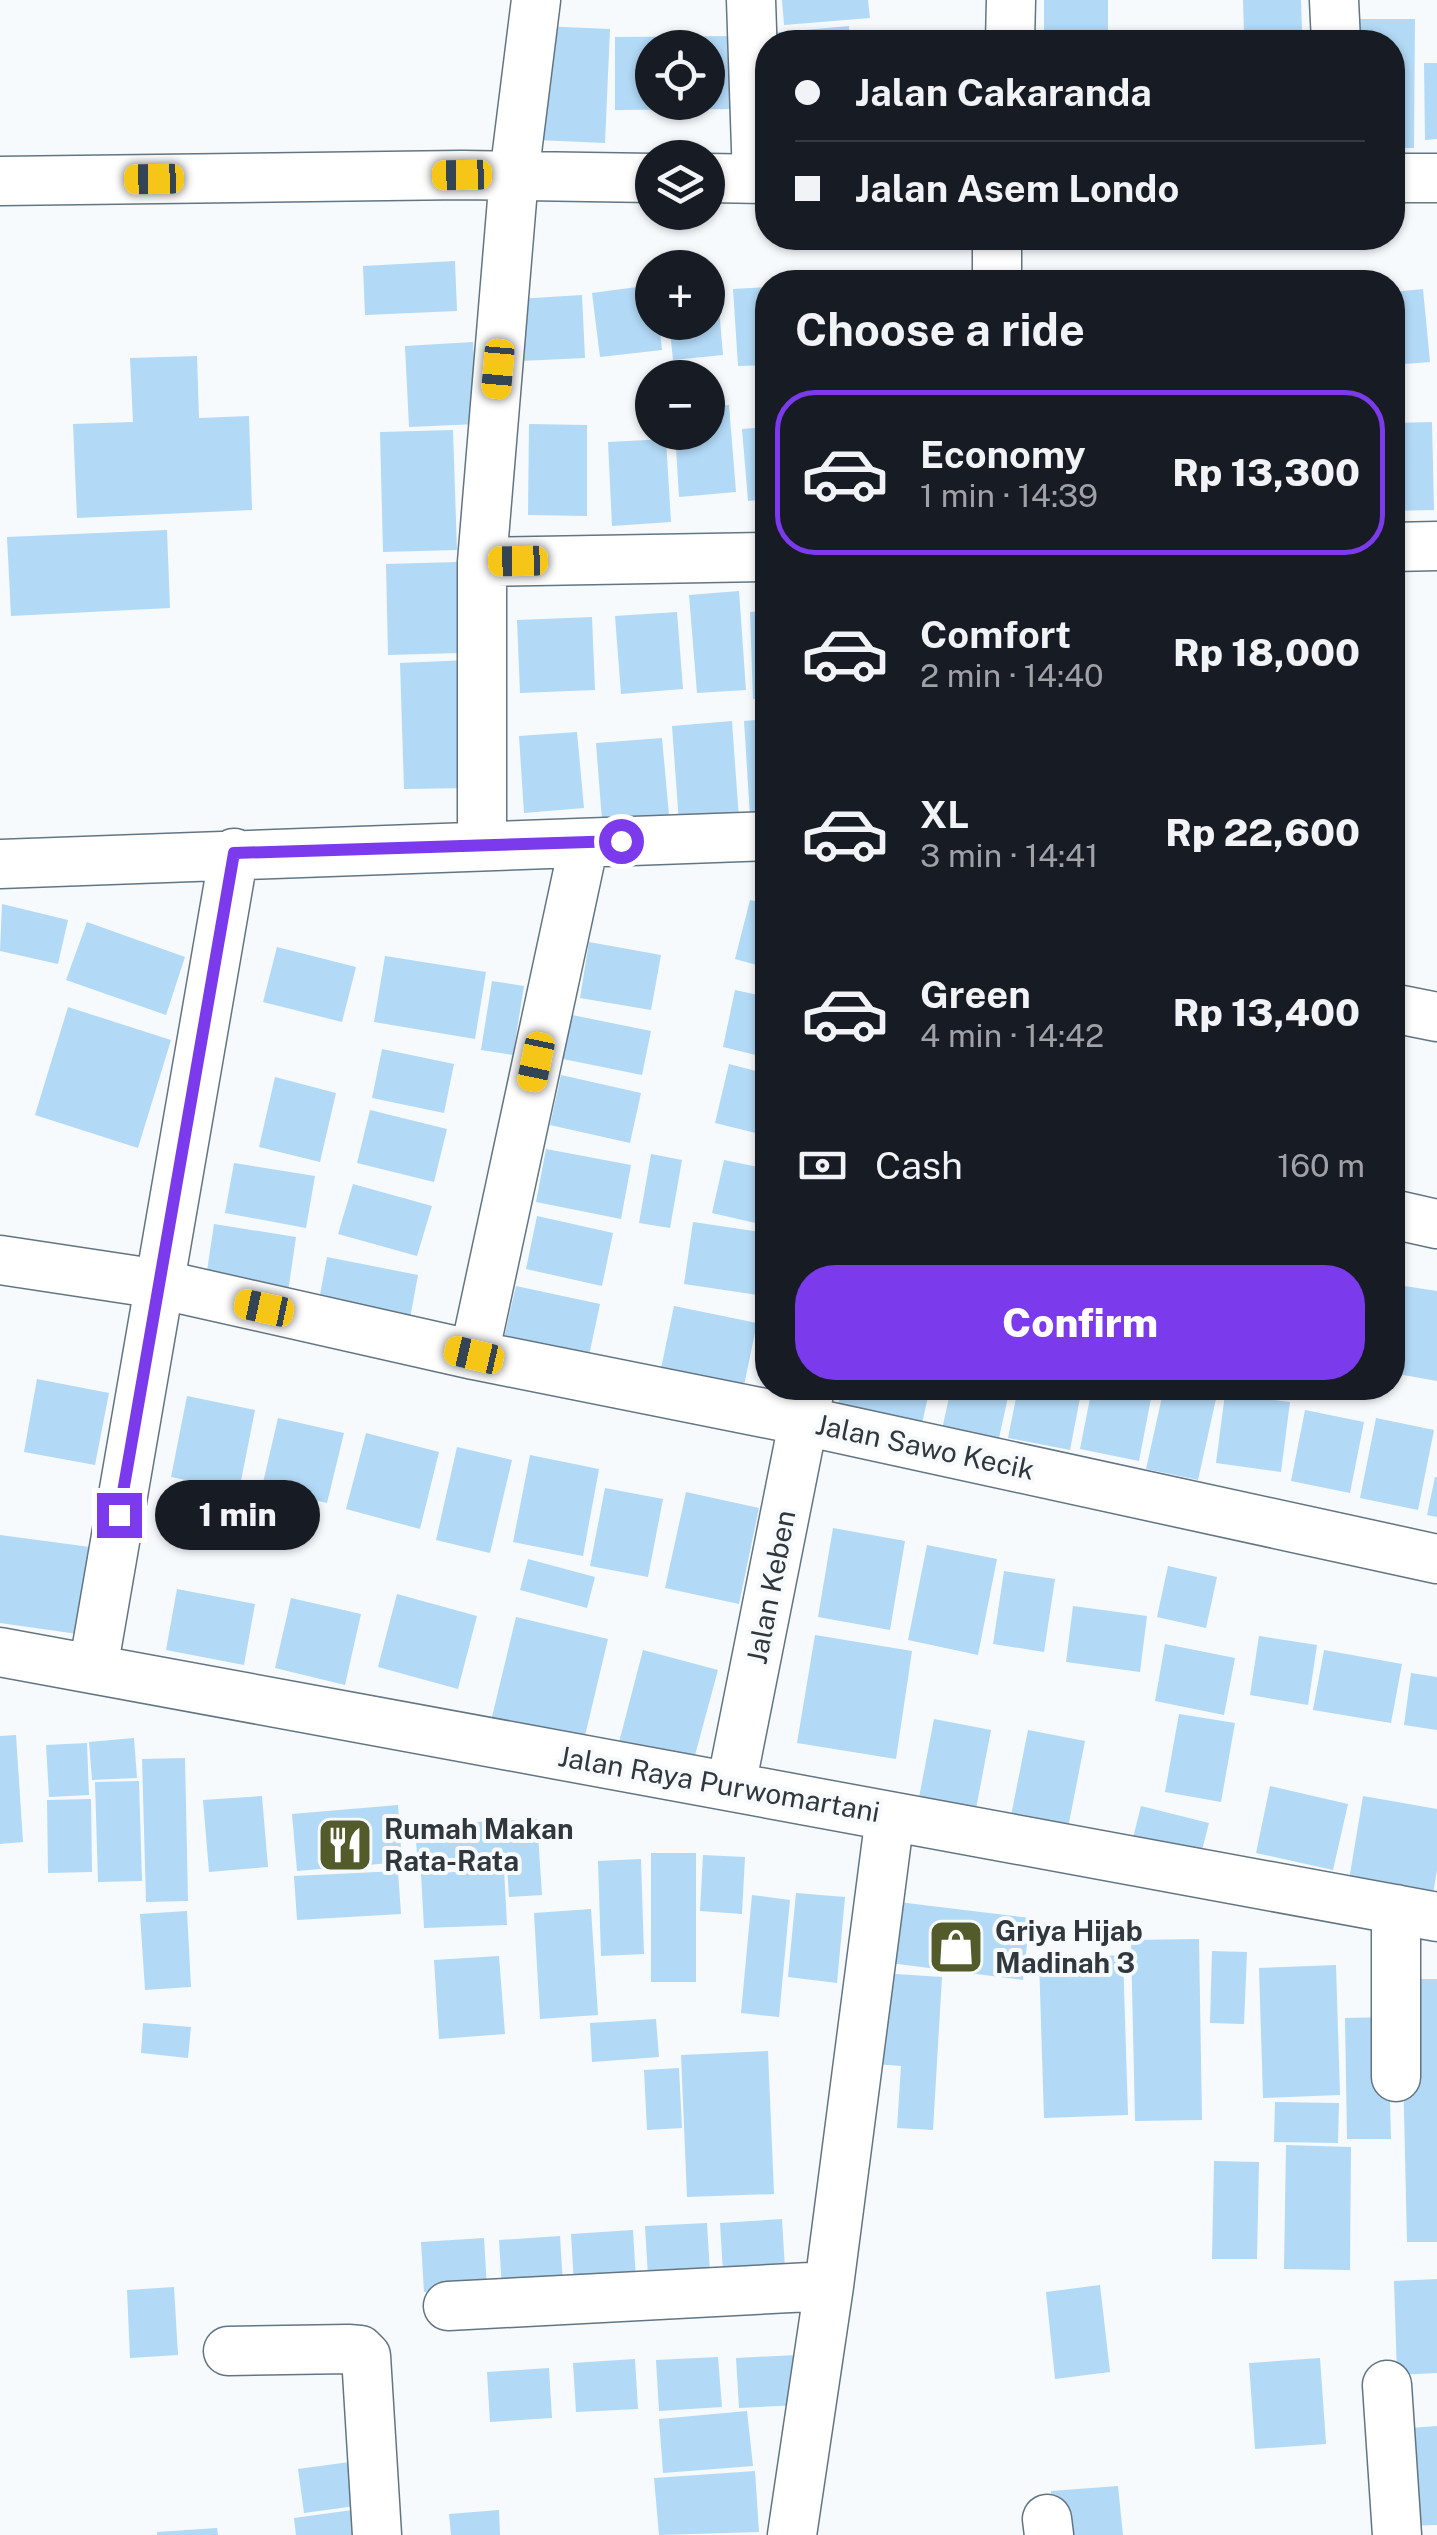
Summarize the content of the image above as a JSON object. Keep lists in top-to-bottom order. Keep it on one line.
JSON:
{"streets":{"street":["Jalan Sawo Kecik","Jalan Keben","Jalan Raya Purwomartani"]},"crossings":[["Jalan Sawo Kecik","Jalan Keben"],["Jalan Keben","Jalan Raya Purwomartani"]],"places":{"restaurant":["Rumah Makan Rata-Rata"],"shop":["Griya Hijab Madinah 3"]},"page":{"map_buttons":["+","−"],"banner":["Jalan Cakaranda","Jalan Asem Londo"],"heading":"Choose a ride","list":[{"name":"Economy","note":"1 min · 14:39","value":"Rp 13,300"},{"name":"Comfort","note":"2 min · 14:40","value":"Rp 18,000"},{"name":"XL","note":"3 min · 14:41","value":"Rp 22,600"},{"name":"Green","note":"4 min · 14:42","value":"Rp 13,400"}],"pay":["Cash","160 m"],"buttons":"Confirm","bubble":"1 min"}}
